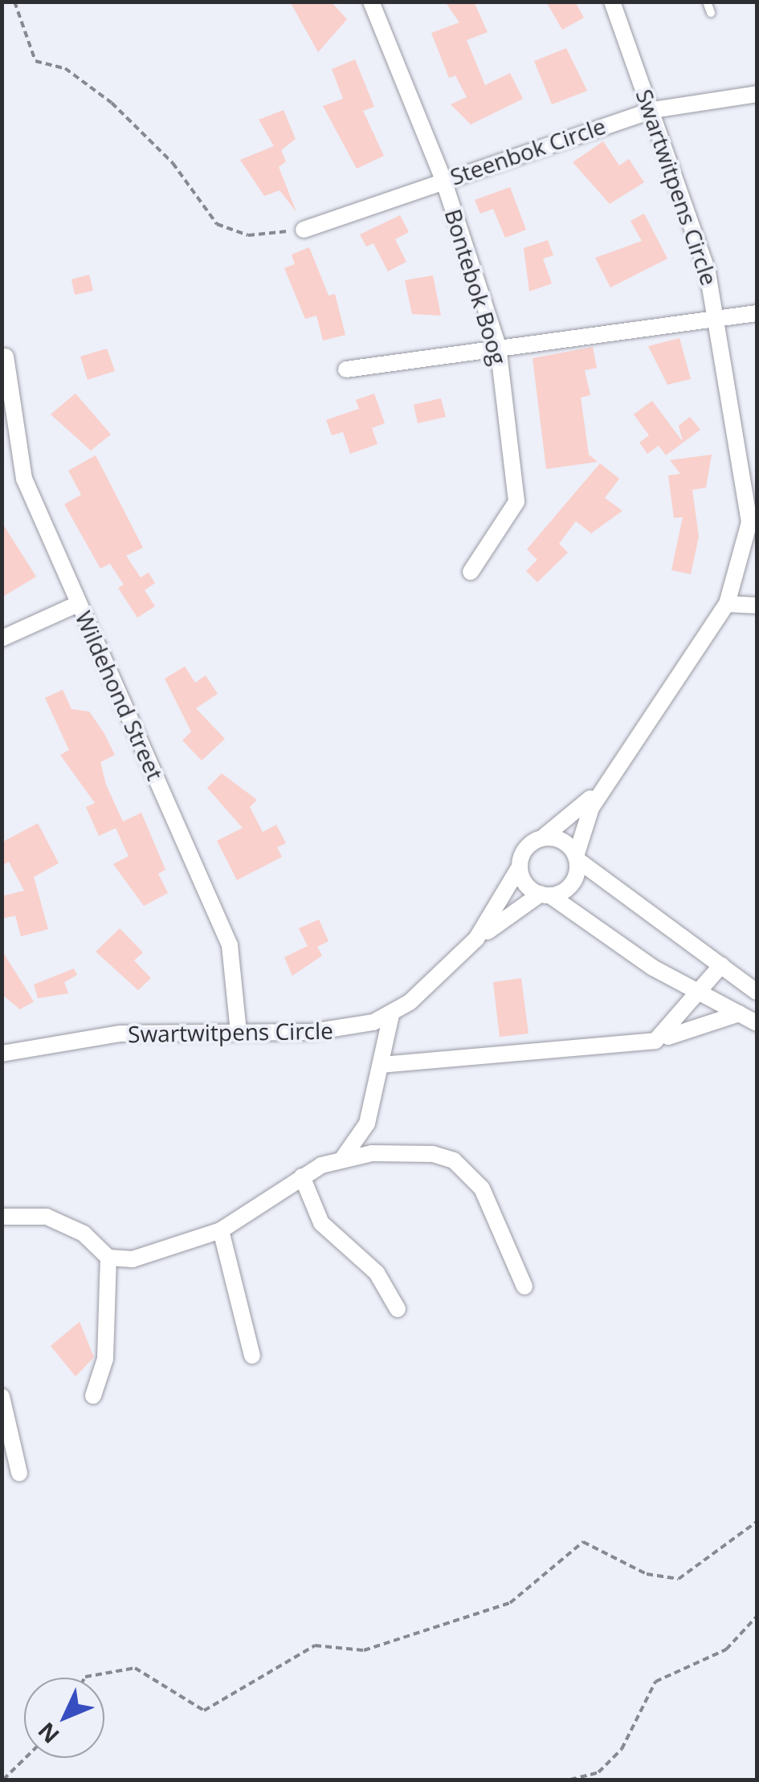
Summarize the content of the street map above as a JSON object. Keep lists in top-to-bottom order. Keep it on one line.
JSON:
{"streets":{"street":["Steenbok Circle","Swartwitpens Circle","Bontebok Boog","Wildehond Street"]},"crossings":[["Steenbok Circle","Swartwitpens Circle"],["Steenbok Circle","Bontebok Boog"],["Swartwitpens Circle","Wildehond Street"]],"north":"bottom left"}
